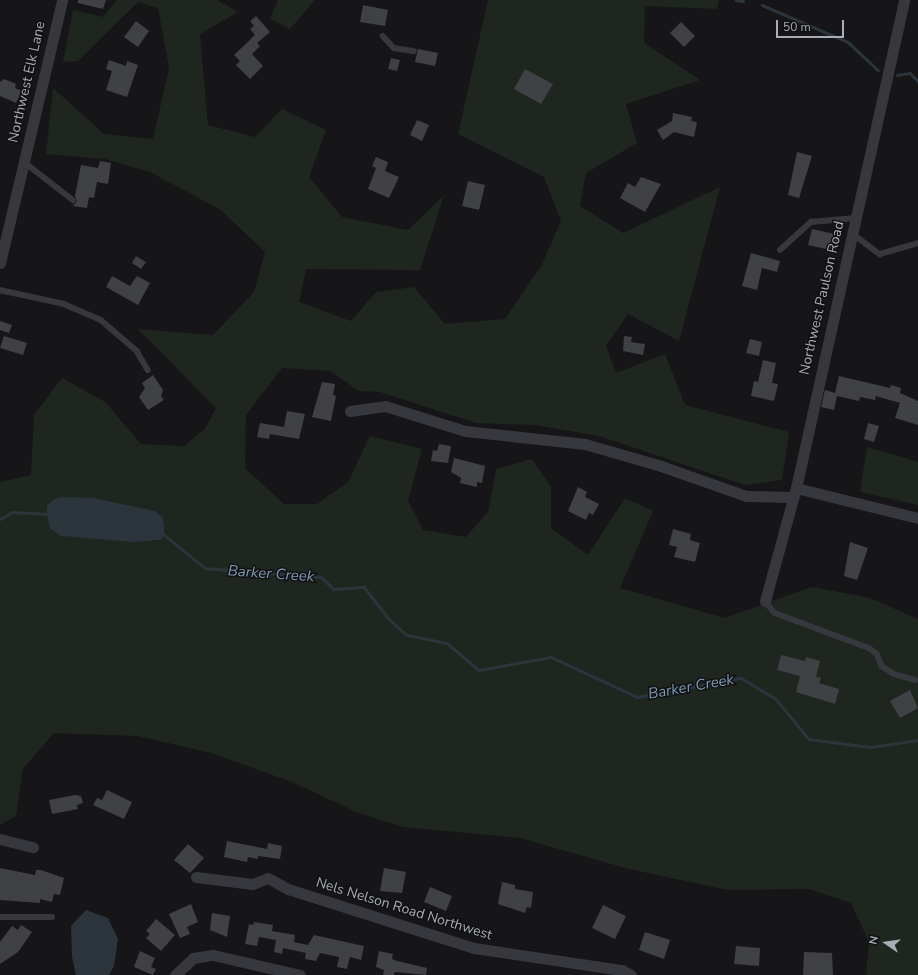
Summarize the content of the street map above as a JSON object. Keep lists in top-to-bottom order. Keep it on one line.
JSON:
{"streets":{"street":["Northwest Elk Lane","Northwest Paulson Road","Nels Nelson Road Northwest"]},"water":["Barker Creek"],"scale_bar":"50 m","north":"left"}
